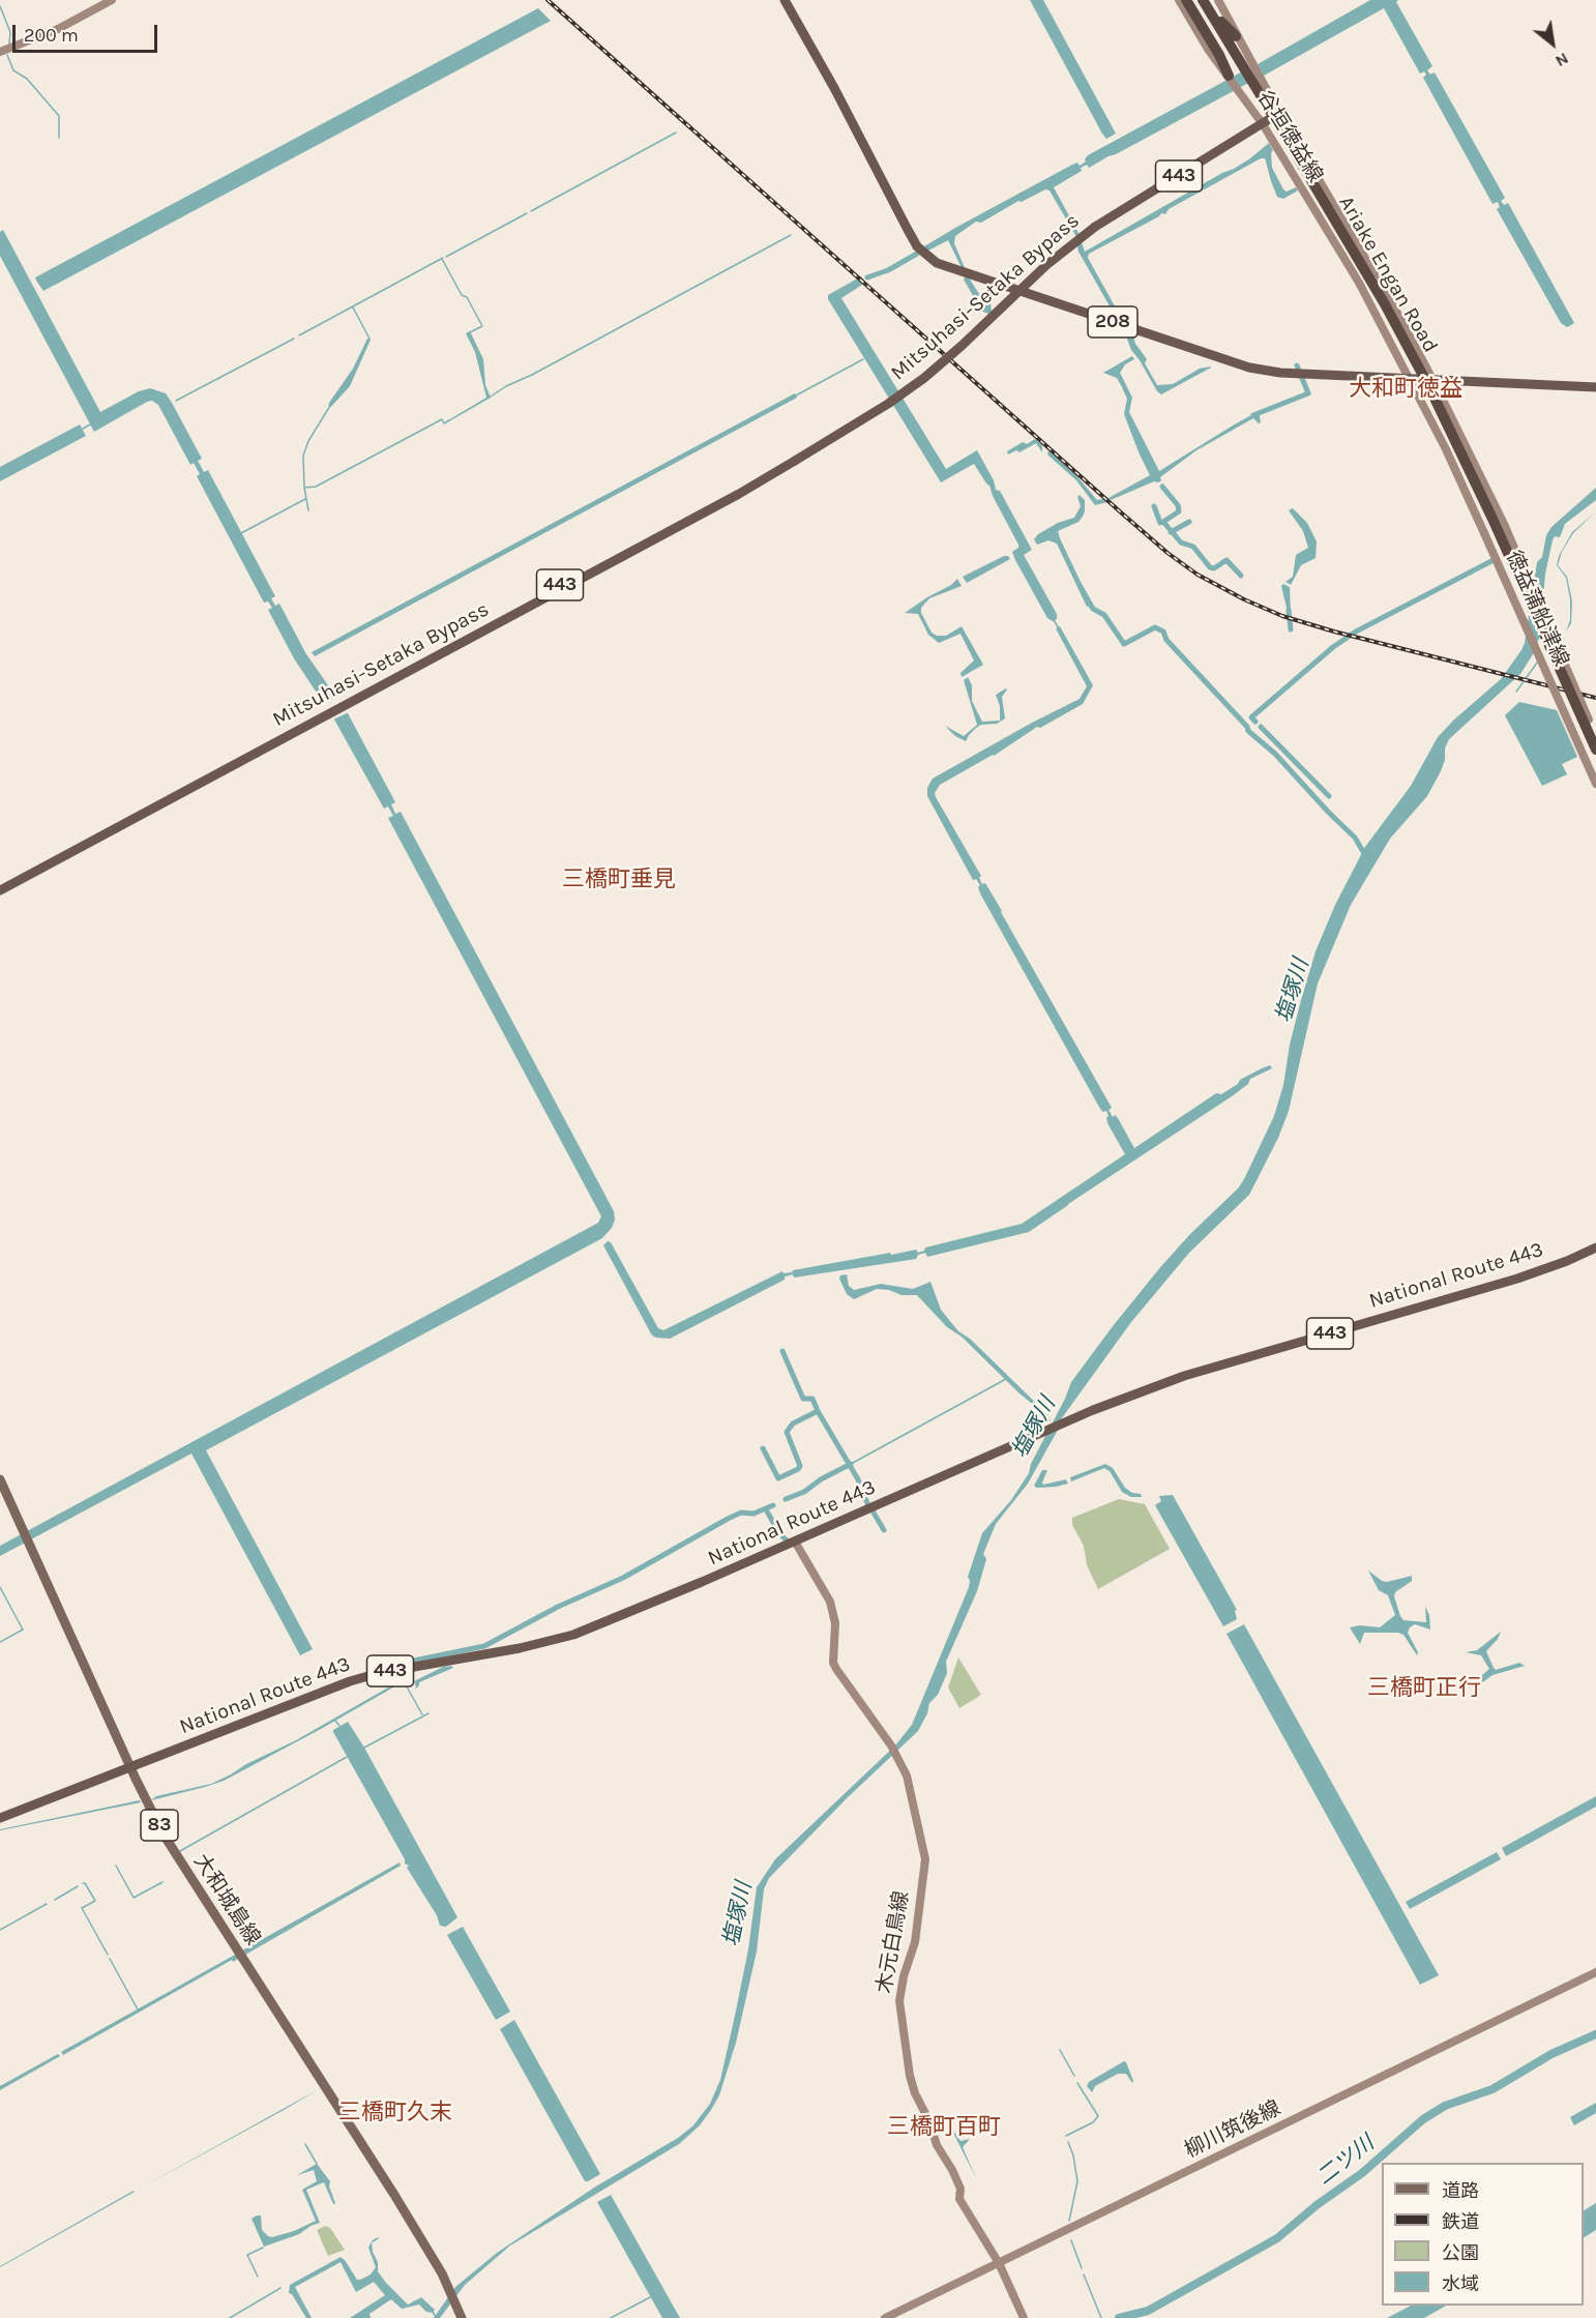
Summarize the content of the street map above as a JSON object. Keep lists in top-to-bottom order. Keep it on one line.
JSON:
{"streets":{"highway":["443","Ariake Engan Road","Mitsuhasi-Setaka Bypass","208","National Route 443"],"main road":["谷垣徳益線","徳益蒲船津線","83","大和城島線","木元白鳥線","柳川筑後線"]},"crossings":[["谷垣徳益線","Ariake Engan Road"],["谷垣徳益線","Mitsuhasi-Setaka Bypass"],["谷垣徳益線","208"],["谷垣徳益線","徳益蒲船津線"],["Ariake Engan Road","Mitsuhasi-Setaka Bypass"],["208","徳益蒲船津線"],["National Route 443","大和城島線"],["National Route 443","木元白鳥線"],["木元白鳥線","柳川筑後線"]],"districts":["大和町徳益","三橋町垂見","三橋町正行","三橋町久末","三橋町百町"],"water":["塩塚川","二ツ川"],"legend":["道路","鉄道","公園","水域"],"scale_bar":"200 m","north":"bottom right"}
